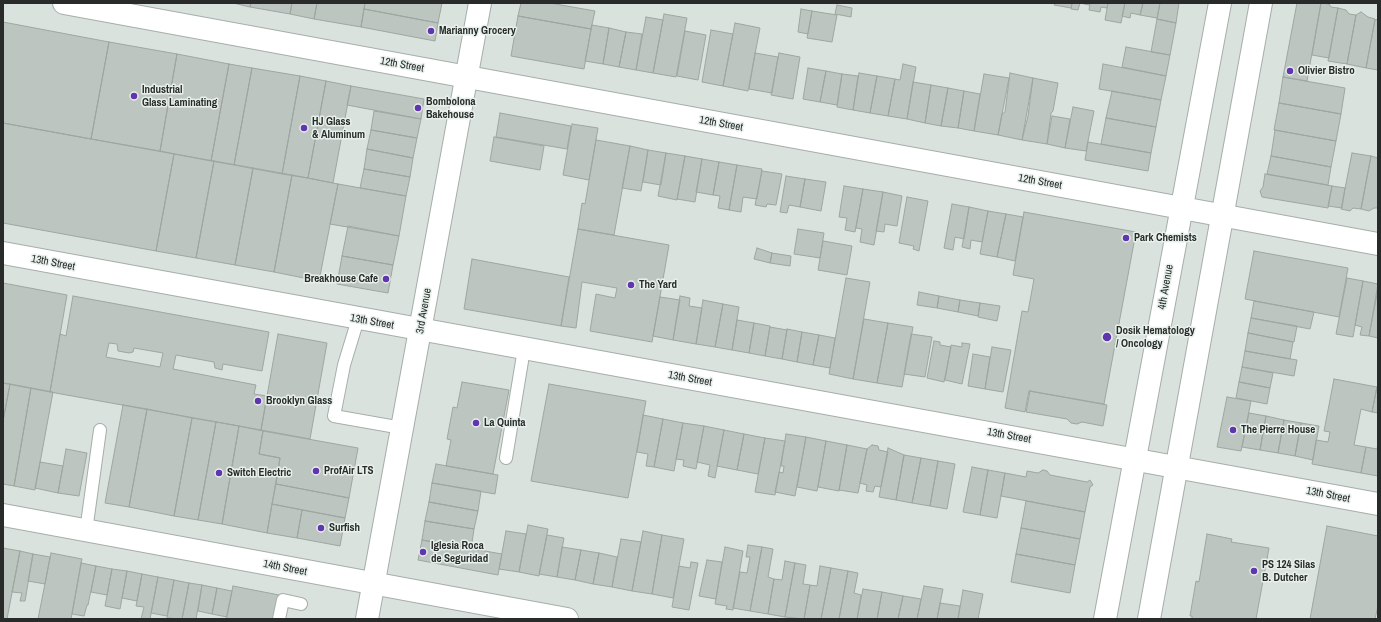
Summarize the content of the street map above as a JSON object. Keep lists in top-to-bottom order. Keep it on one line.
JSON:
{"streets":{"street":["12th Street","13th Street","4th Avenue","3rd Avenue","14th Street"]},"crossings":[["12th Street","4th Avenue"],["12th Street","3rd Avenue"],["13th Street","4th Avenue"],["13th Street","3rd Avenue"],["3rd Avenue","14th Street"]],"places":["Marianny Grocery","Olivier Bistro","Industrial Glass Laminating","Bombolona Bakehouse","HJ Glass & Aluminum","Park Chemists","Breakhouse Cafe","The Yard","Dosik Hematology / Oncology","Brooklyn Glass","La Quinta","The Pierre House","ProfAir LTS","Switch Electric","Surfish","Iglesia Roca de Seguridad","PS 124 Silas B. Dutcher"]}
